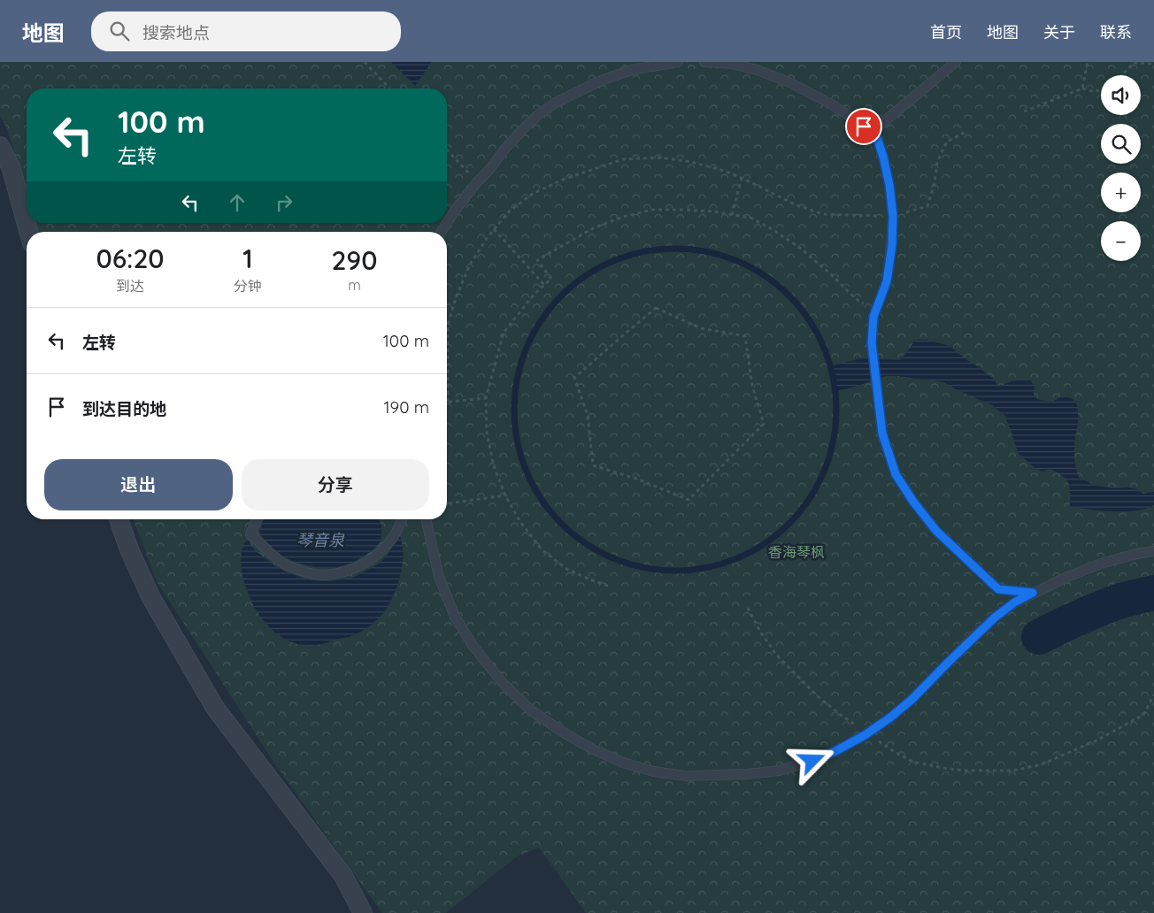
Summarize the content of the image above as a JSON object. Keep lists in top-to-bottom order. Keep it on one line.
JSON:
{"water":["琴音泉"],"parks":["香海琴枫"],"page":{"header":"地图","search":"搜索地点","nav":["首页","地图","关于","联系"],"map_buttons":["+","−"],"turn":["100 m","左转"],"eta":["06:20","到达","1","分钟","290","m"],"list":[{"name":"左转","value":"100 m"},{"name":"到达目的地","value":"190 m"}],"buttons":["退出","分享"]}}
